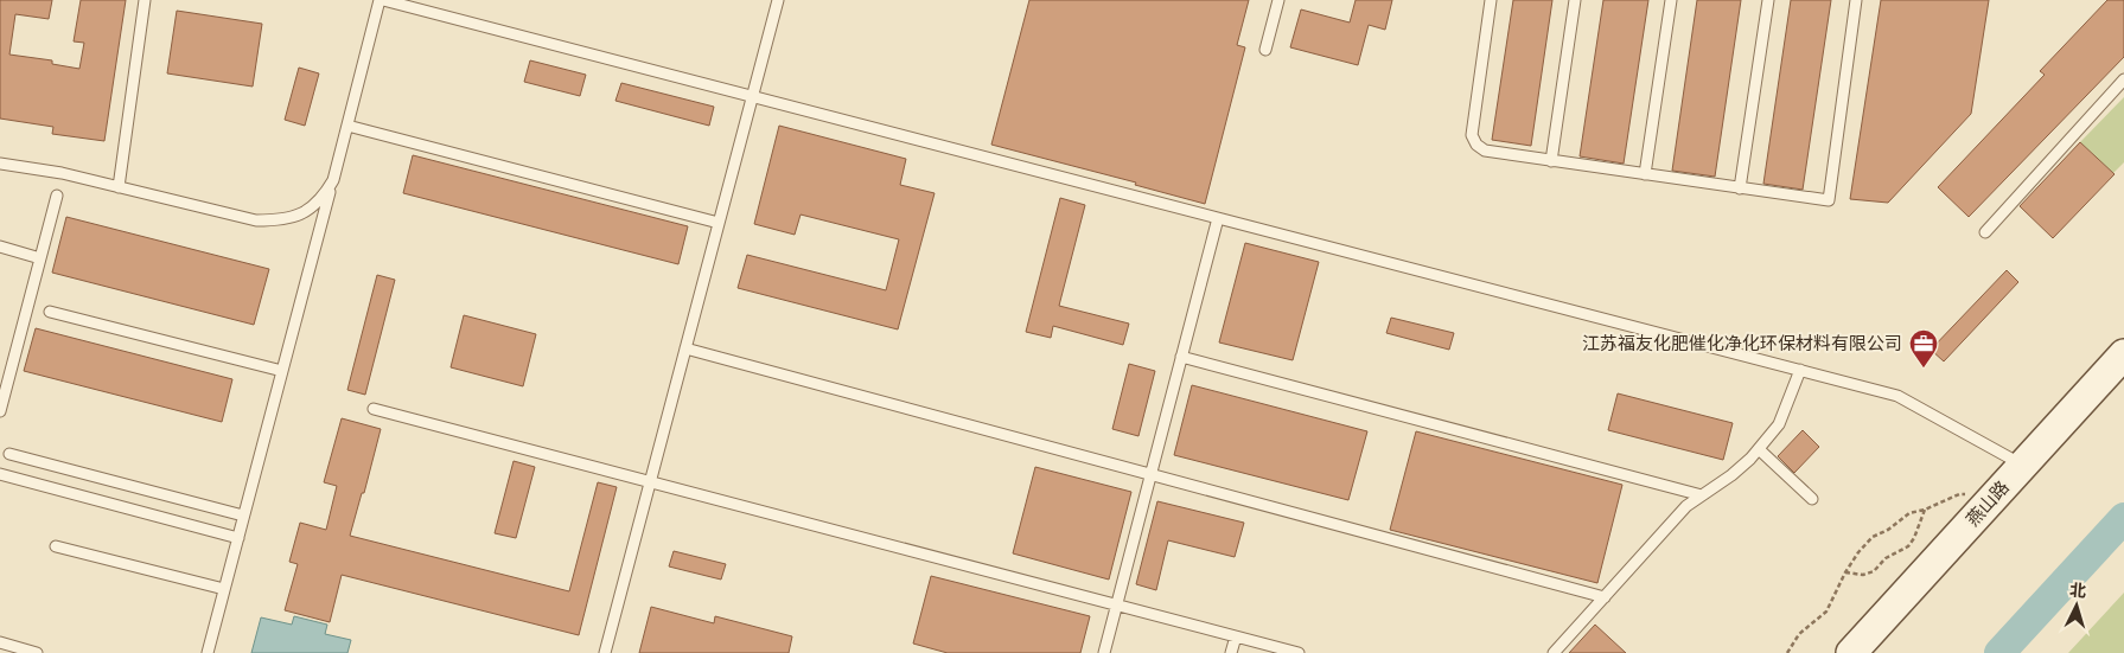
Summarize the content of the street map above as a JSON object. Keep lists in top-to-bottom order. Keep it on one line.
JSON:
{"streets":{"street":["燕山路"]},"places":{"office":["江苏福友化肥催化净化环保材料有限公司"]},"north":"top"}
